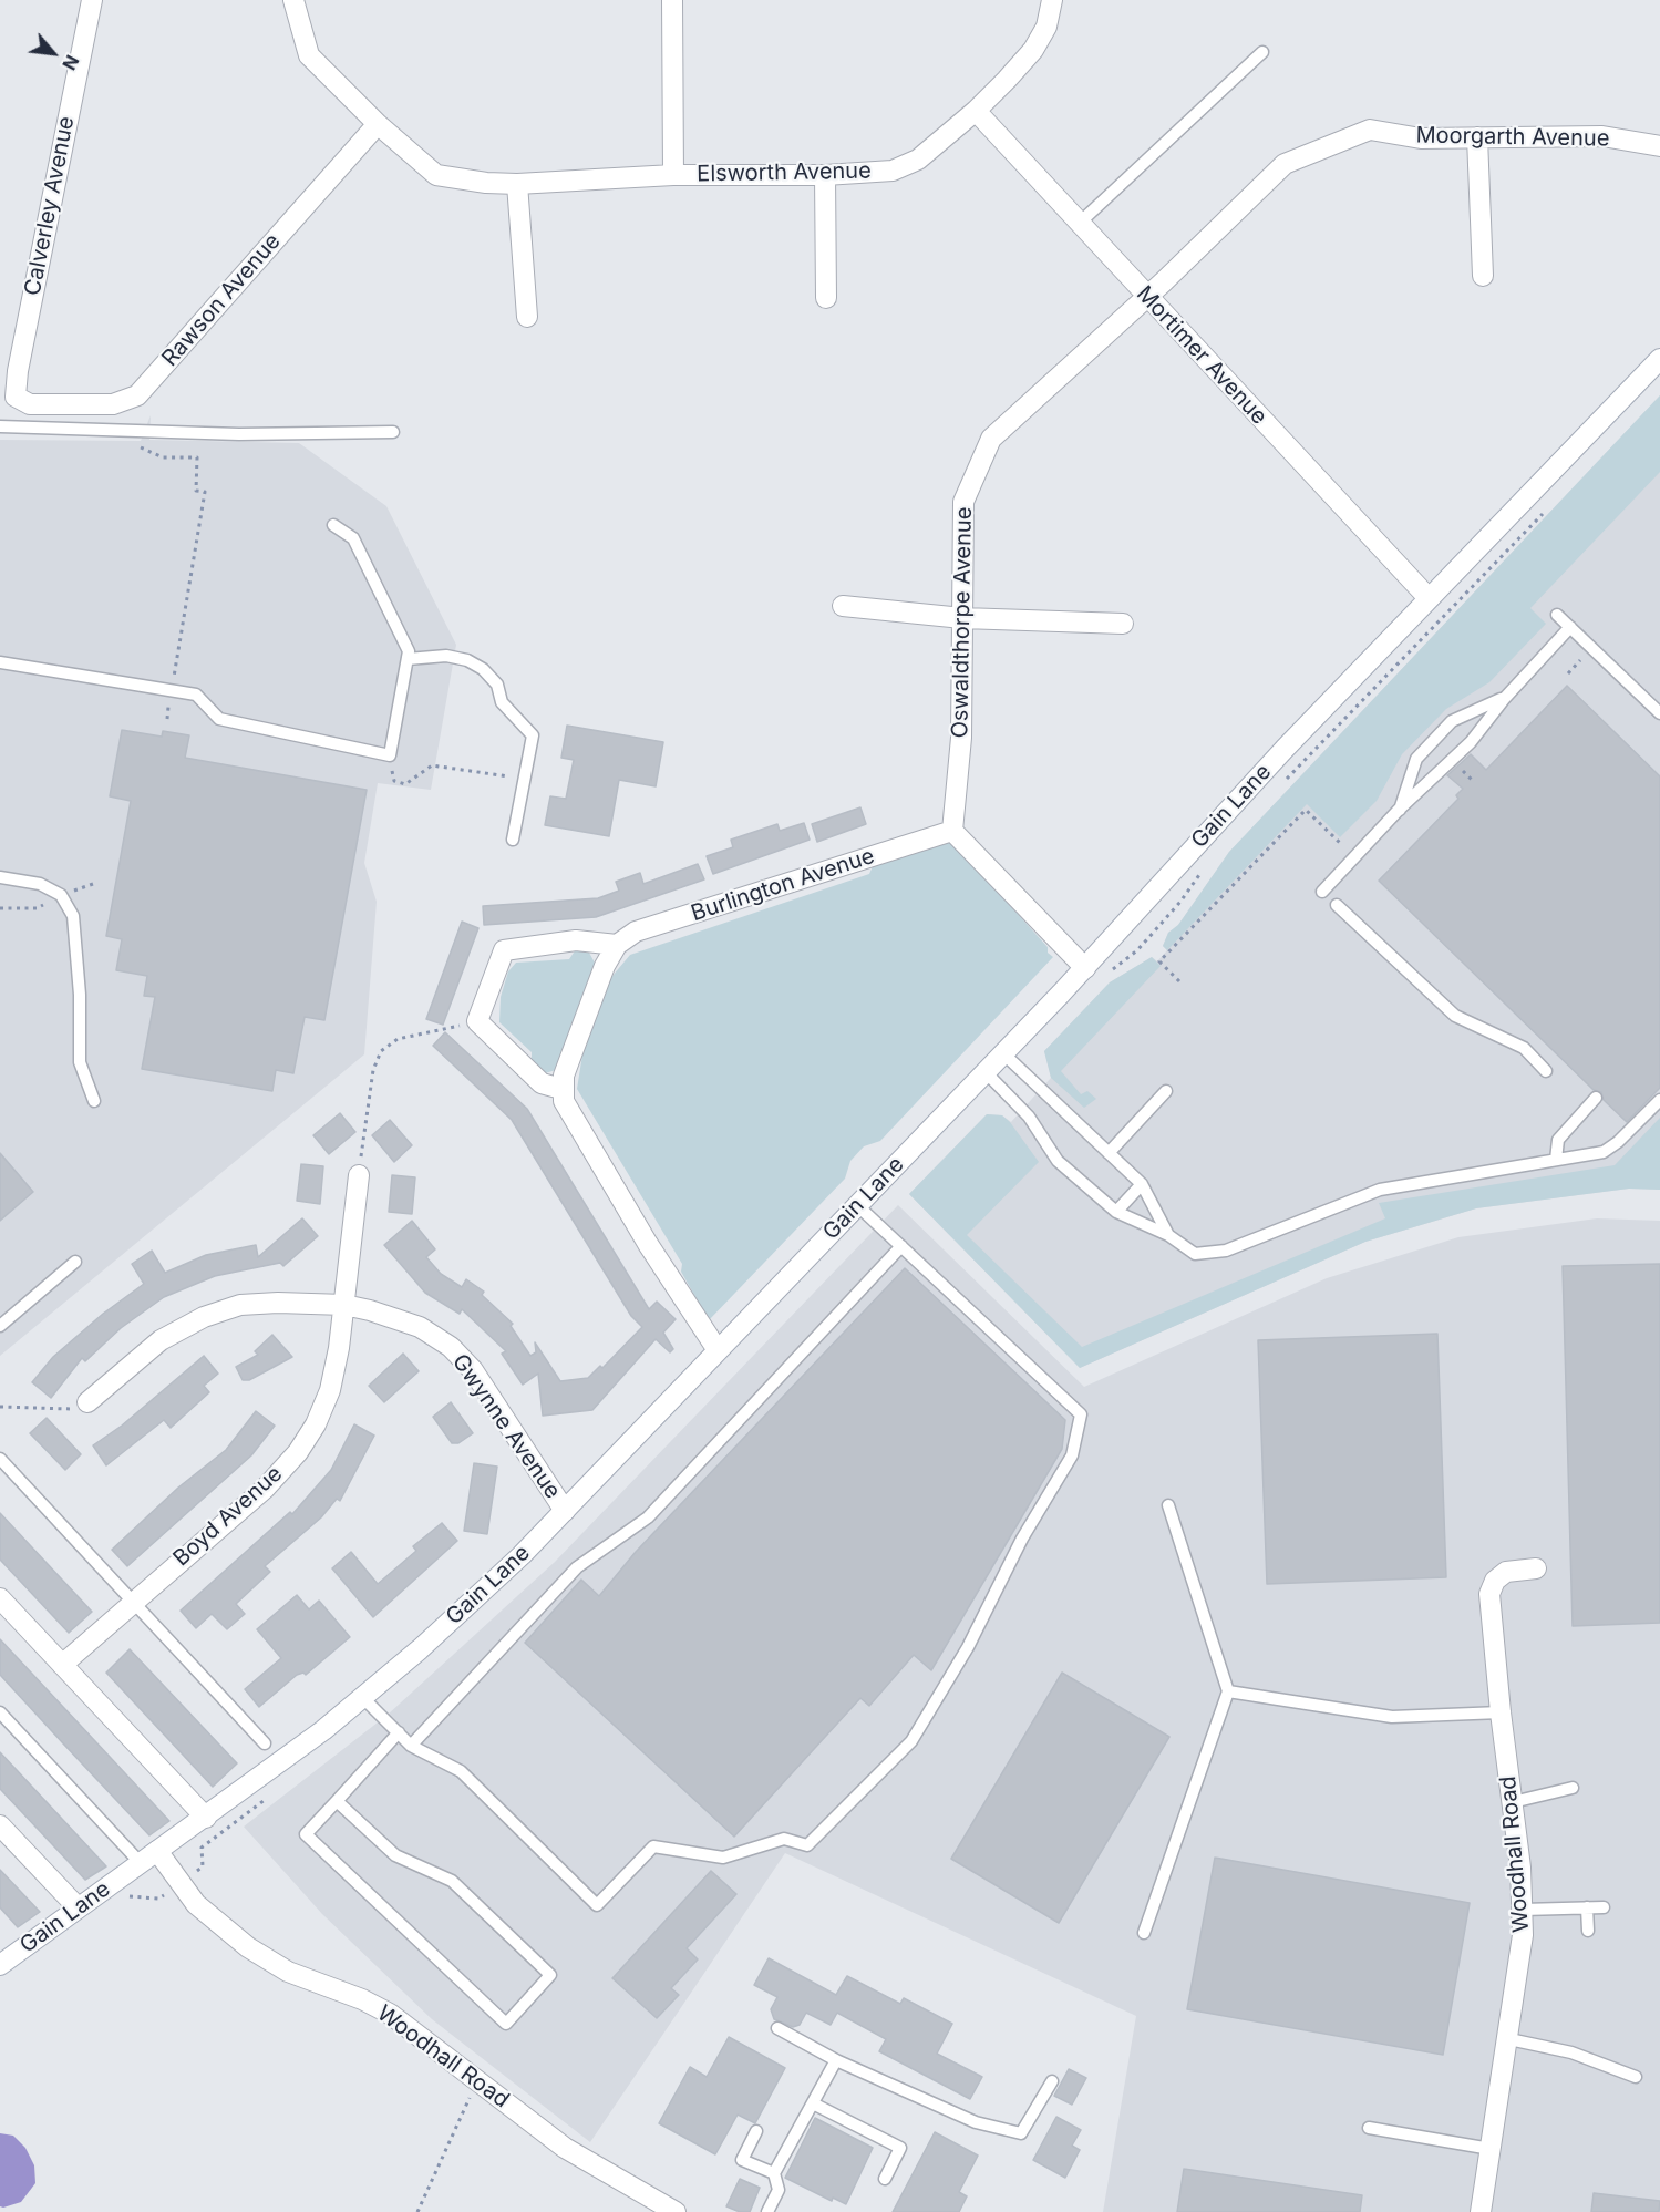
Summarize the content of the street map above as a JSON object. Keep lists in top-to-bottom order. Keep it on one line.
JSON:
{"streets":{"street":["Moorgarth Avenue","Elsworth Avenue","Calverley Avenue","Rawson Avenue","Mortimer Avenue","Oswaldthorpe Avenue","Gain Lane","Burlington Avenue","Gwynne Avenue","Boyd Avenue","Woodhall Road"]},"crossings":[["Moorgarth Avenue","Mortimer Avenue"],["Moorgarth Avenue","Oswaldthorpe Avenue"],["Elsworth Avenue","Rawson Avenue"],["Elsworth Avenue","Mortimer Avenue"],["Calverley Avenue","Rawson Avenue"],["Mortimer Avenue","Oswaldthorpe Avenue"],["Mortimer Avenue","Gain Lane"],["Oswaldthorpe Avenue","Burlington Avenue"],["Gain Lane","Gwynne Avenue"],["Gain Lane","Woodhall Road"],["Gwynne Avenue","Boyd Avenue"]],"north":"bottom right"}
